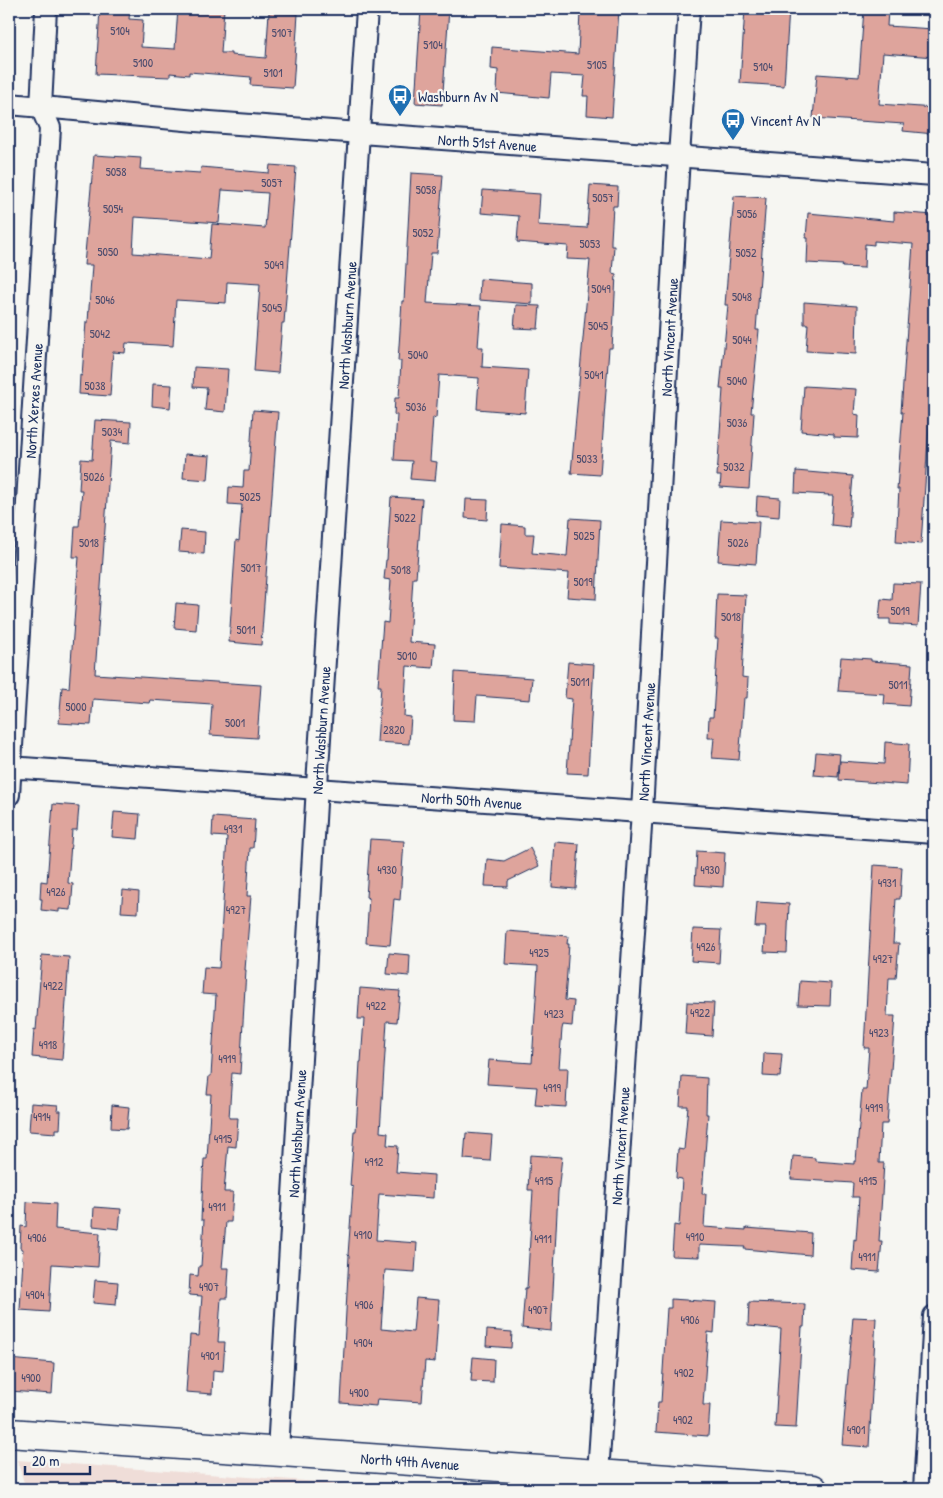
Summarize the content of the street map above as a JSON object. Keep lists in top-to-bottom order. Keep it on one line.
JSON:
{"streets":{"street":["North 51st Avenue","North Washburn Avenue","North Vincent Avenue","North Xerxes Avenue","North 50th Avenue","North 49th Avenue"]},"crossings":[["North 51st Avenue","North Washburn Avenue"],["North 51st Avenue","North Vincent Avenue"],["North 51st Avenue","North Xerxes Avenue"],["North Washburn Avenue","North 50th Avenue"],["North Washburn Avenue","North 49th Avenue"],["North Vincent Avenue","North 50th Avenue"],["North Vincent Avenue","North 49th Avenue"],["North Xerxes Avenue","North 50th Avenue"]],"places":{"bus stop":["Washburn Av N","Vincent Av N"]},"house_numbers":["5104","5107","5104","5100","5105","5104","5101","5058","5057","5058","5057","5054","5056","5052","5053","5050","5052","5049","5049","5048","5046","5045","5045","5042","5044","5040","5041","5040","5038","5036","5036","5034","5033","5032","5026","5025","5022","5025","5018","5026","5017","5018","5019","5019","5018","5011","5010","5011","5011","5000","5001","2820","4931","4930","4930","4931","4926","4927","4926","4925","4927","4922","4922","4922","4923","4923","4918","4919","4919","4919","4914","4915","4912","4915","4915","4911","4910","4910","4906","4911","4911","4907","4904","4906","4907","4906","4904","4901","4902","4900","4900","4902","4901"],"scale_bar":"20 m"}
